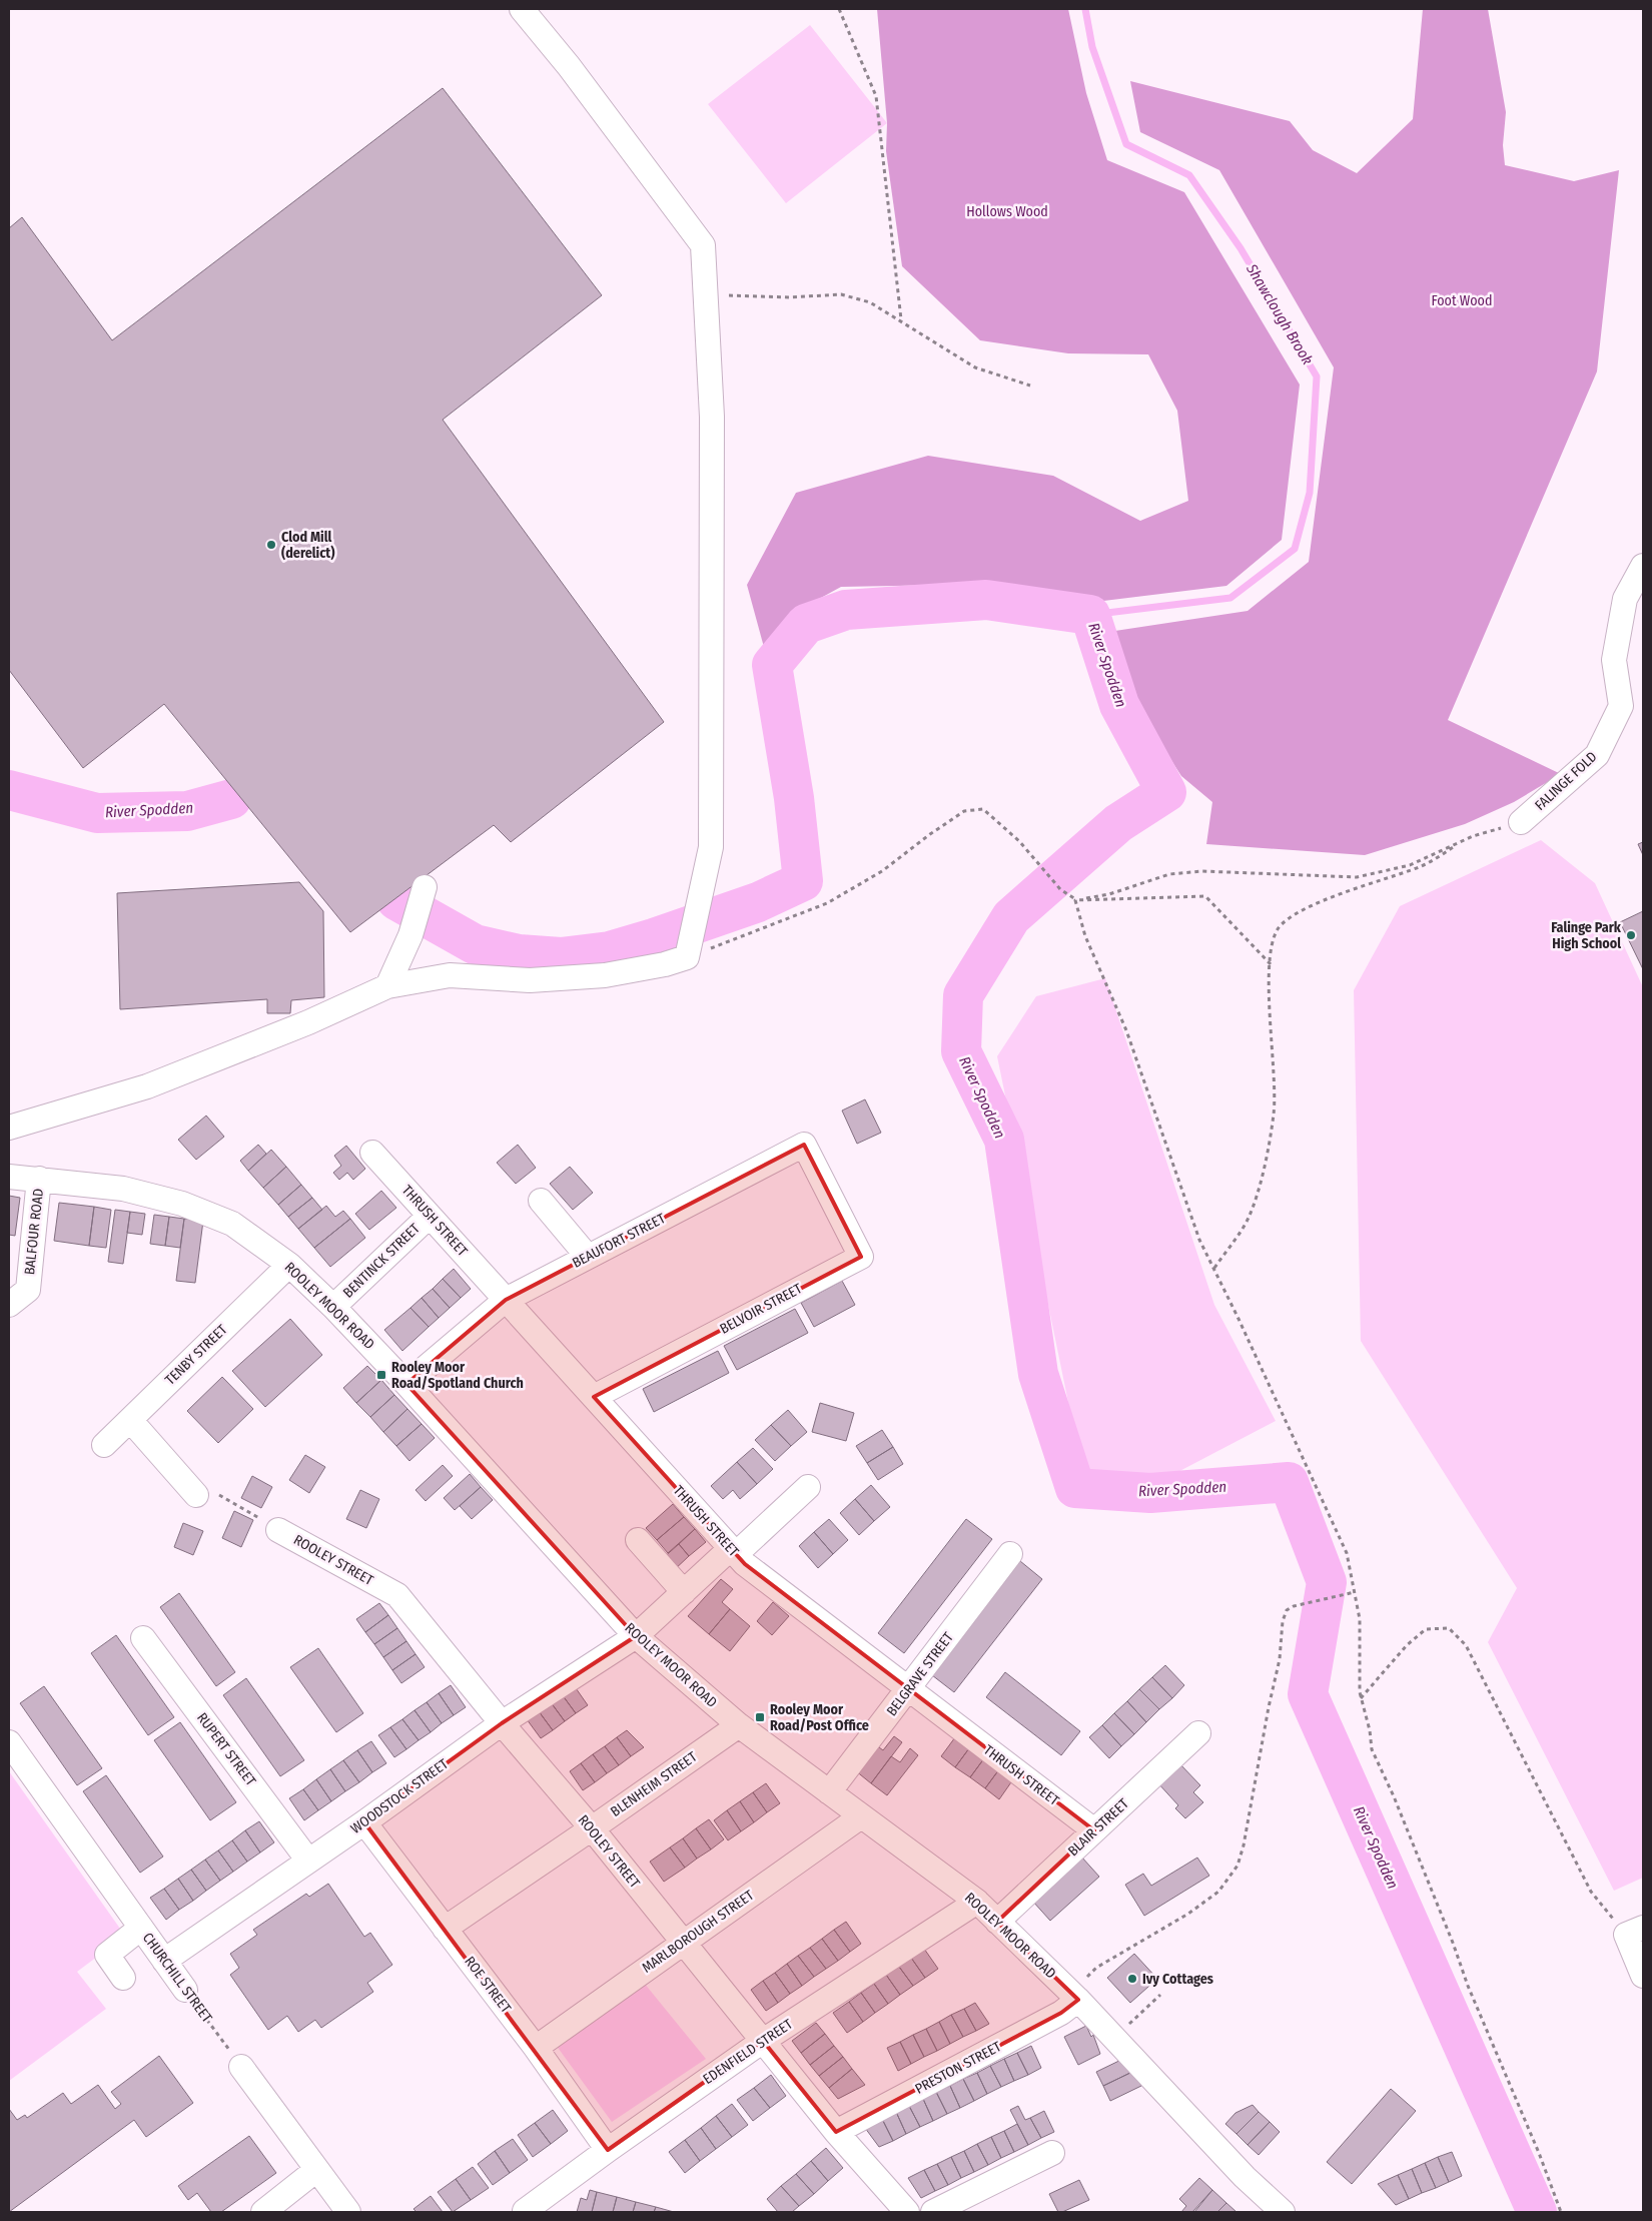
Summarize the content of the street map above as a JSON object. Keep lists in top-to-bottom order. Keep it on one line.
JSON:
{"streets":{"street":["FALINGE FOLD","THRUSH STREET","BALFOUR ROAD","BEAUFORT STREET","BENTINCK STREET","ROOLEY MOOR ROAD","BELVOIR STREET","TENBY STREET","ROOLEY STREET","BELGRAVE STREET","RUPERT STREET","BLENHEIM STREET","WOODSTOCK STREET","BLAIR STREET","MARLBOROUGH STREET","CHURCHILL STREET","ROE STREET","EDENFIELD STREET","PRESTON STREET"]},"crossings":[["THRUSH STREET","BEAUFORT STREET"],["THRUSH STREET","BENTINCK STREET"],["THRUSH STREET","BELVOIR STREET"],["THRUSH STREET","BELGRAVE STREET"],["THRUSH STREET","WOODSTOCK STREET"],["THRUSH STREET","BLAIR STREET"],["BALFOUR ROAD","ROOLEY MOOR ROAD"],["BEAUFORT STREET","ROOLEY MOOR ROAD"],["BEAUFORT STREET","BELVOIR STREET"],["BENTINCK STREET","ROOLEY MOOR ROAD"],["ROOLEY MOOR ROAD","TENBY STREET"],["ROOLEY MOOR ROAD","BELGRAVE STREET"],["ROOLEY MOOR ROAD","BLENHEIM STREET"],["ROOLEY MOOR ROAD","WOODSTOCK STREET"],["ROOLEY MOOR ROAD","BLAIR STREET"],["ROOLEY MOOR ROAD","MARLBOROUGH STREET"],["ROOLEY MOOR ROAD","EDENFIELD STREET"],["ROOLEY MOOR ROAD","PRESTON STREET"],["ROOLEY STREET","BLENHEIM STREET"],["ROOLEY STREET","WOODSTOCK STREET"],["ROOLEY STREET","MARLBOROUGH STREET"],["ROOLEY STREET","EDENFIELD STREET"],["ROOLEY STREET","PRESTON STREET"],["RUPERT STREET","WOODSTOCK STREET"],["BLENHEIM STREET","ROE STREET"],["WOODSTOCK STREET","CHURCHILL STREET"],["WOODSTOCK STREET","ROE STREET"],["MARLBOROUGH STREET","ROE STREET"],["ROE STREET","EDENFIELD STREET"]],"water":["Shawclough Brook","River Spodden"],"parks":["Hollows Wood","Foot Wood"],"places":{"other":["Clod Mill (derelict)","Falinge Park High School","Ivy Cottages"],"transit":["Rooley Moor Road/Spotland Church","Rooley Moor Road/Post Office"]}}
